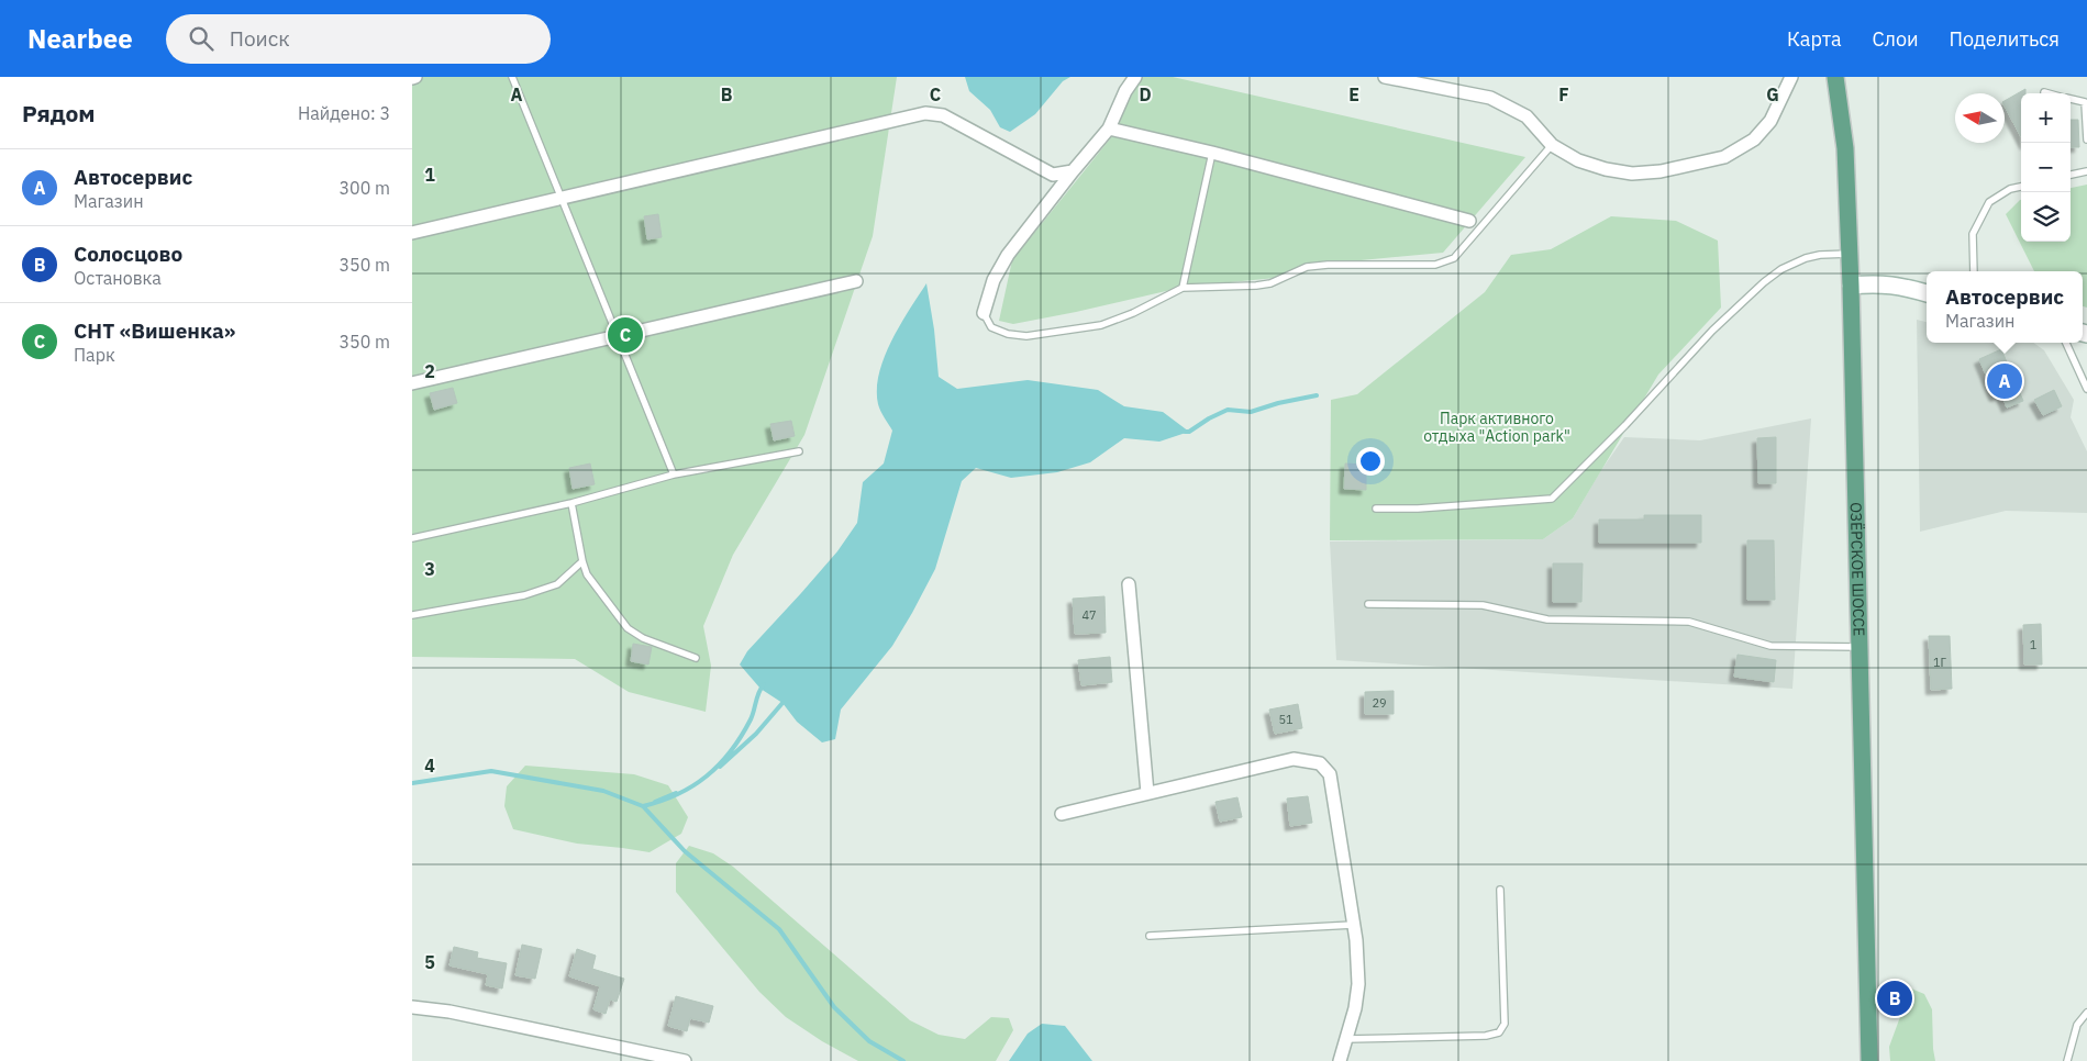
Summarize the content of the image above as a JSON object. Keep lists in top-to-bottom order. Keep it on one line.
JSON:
{"streets":{"main road":["ОЗЁРСКОЕ ШОССЕ"]},"parks":["Парк активного отдыха \"Action park\""],"house_numbers":["47","1","1Г","29","51"],"north":"left","page":{"header":"Nearbee","search":"Поиск","nav":["Карта","Слои","Поделиться"],"heading":["Рядом","Найдено: 3"],"map_buttons":["+","−"],"list":[{"mark":"A","name":"Автосервис","note":"Магазин","value":"300 m"},{"mark":"B","name":"Солосцово","note":"Остановка","value":"350 m"},{"mark":"C","name":"СНТ «Вишенка»","note":"Парк","value":"350 m"}],"popup":["Автосервис","Магазин"],"pins":["C","A","B"]},"grid":{"columns":["A","B","C","D","E","F","G"],"rows":["1","2","3","4","5"]}}
